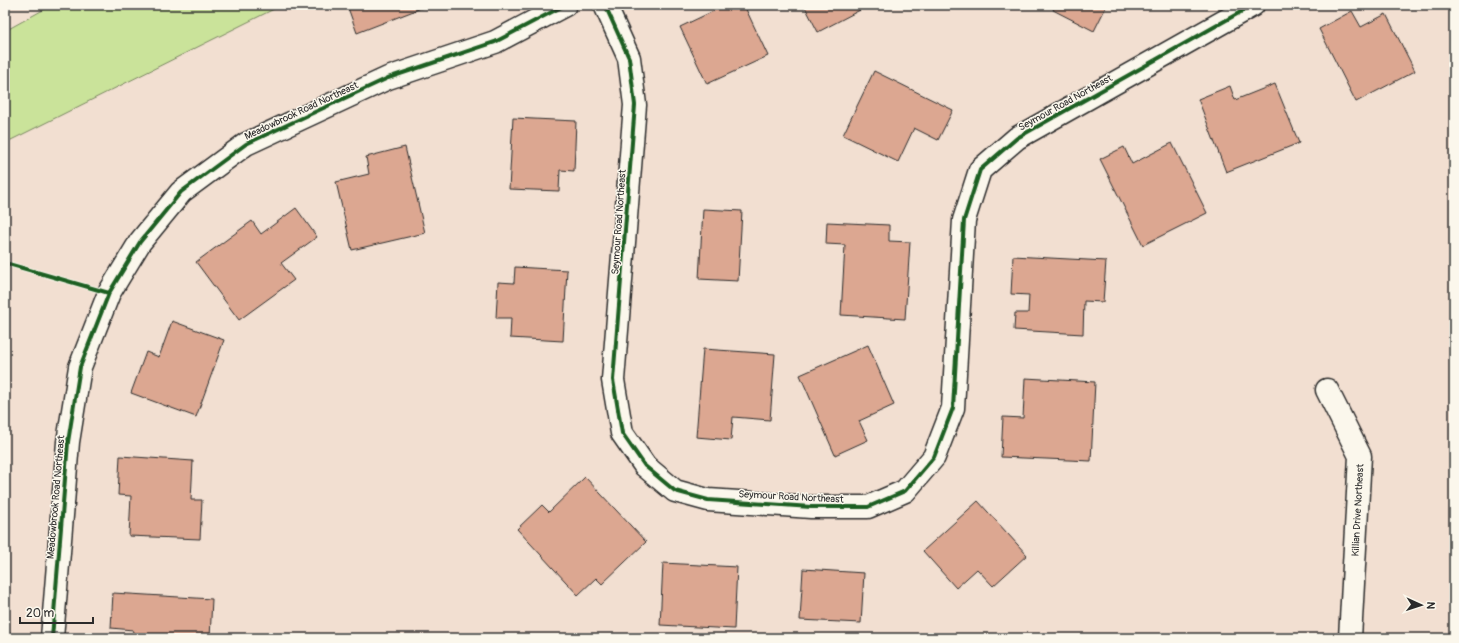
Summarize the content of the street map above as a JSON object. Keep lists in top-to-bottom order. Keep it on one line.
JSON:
{"streets":{"street":["Seymour Road Northeast","Meadowbrook Road Northeast","Killian Drive Northeast"]},"scale_bar":"20 m","north":"right"}
